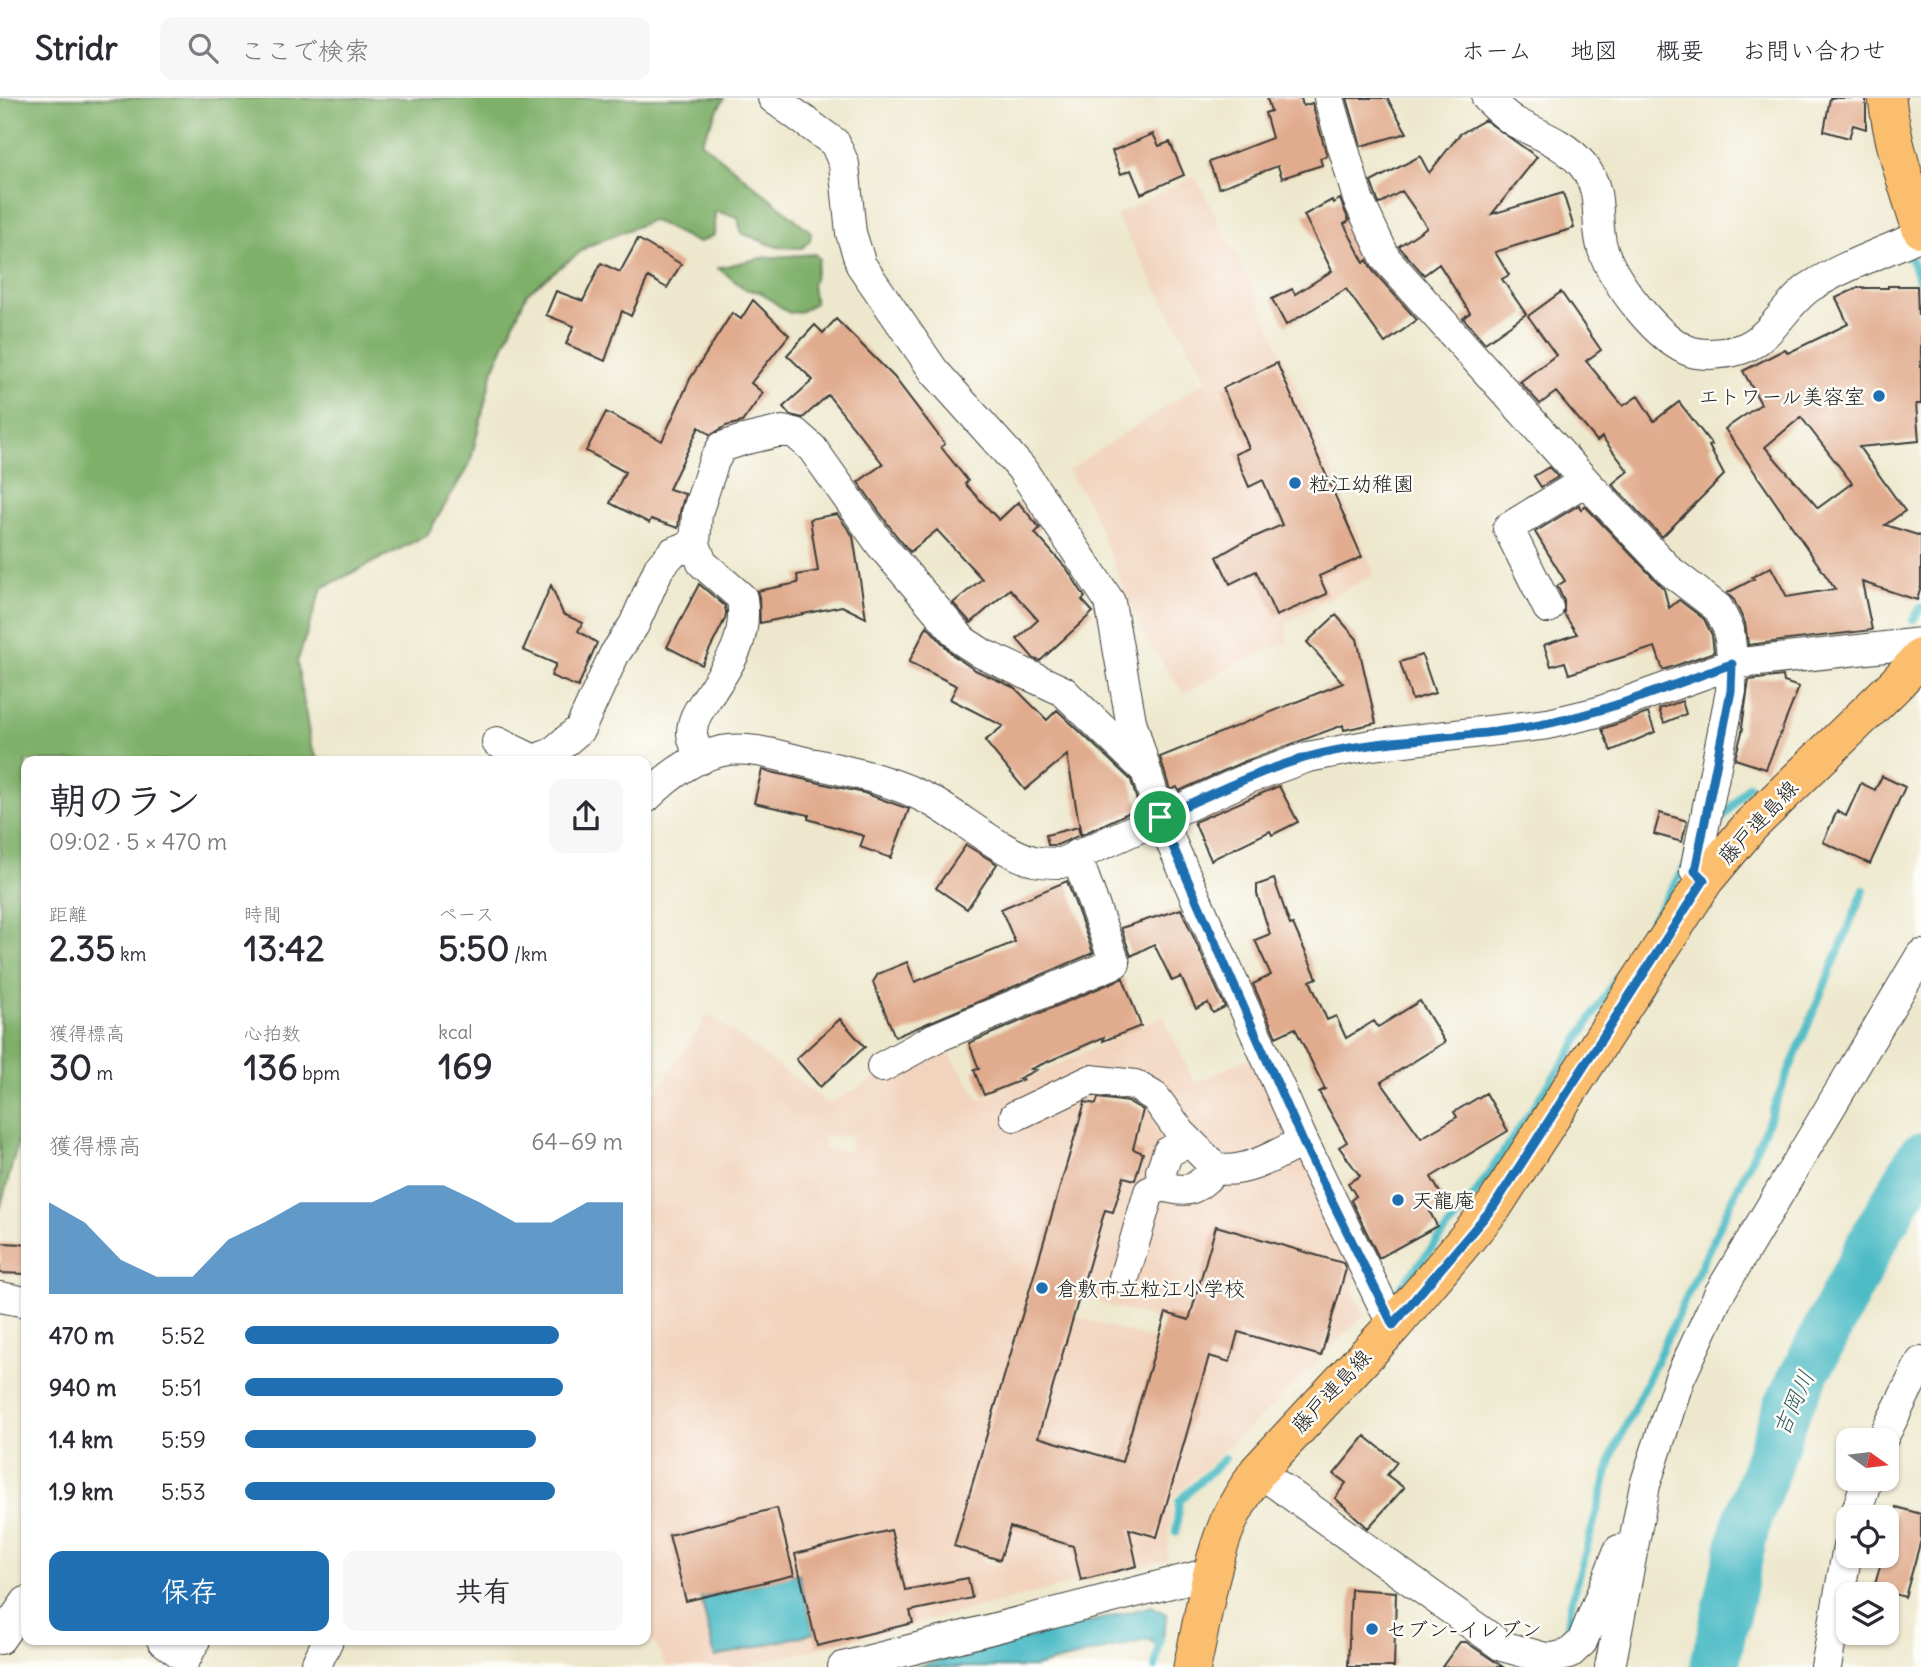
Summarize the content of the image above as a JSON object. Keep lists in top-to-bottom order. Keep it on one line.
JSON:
{"streets":{"main road":["藤戸連島線"]},"water":["吉岡川"],"places":["エトワール美容室","粒江幼稚園","天龍庵","倉敷市立粒江小学校","セブン-イレブン"],"north":"right","page":{"header":"Stridr","search":"ここで検索","nav":["ホーム","地図","概要","お問い合わせ"],"heading":["朝のラン","09:02 · 5 × 470 m"],"stats":[["距離","2.35 km"],["時間","13:42"],["ペース","5:50 /km"],["獲得標高","30 m"],["心拍数","136 bpm"],["kcal","169"]],"chart":["獲得標高","64–69 m"],"list":[{"name":"470 m","note":"5:52"},{"name":"940 m","note":"5:51"},{"name":"1.4 km","note":"5:59"},{"name":"1.9 km","note":"5:53"}],"buttons":["保存","共有"]}}
